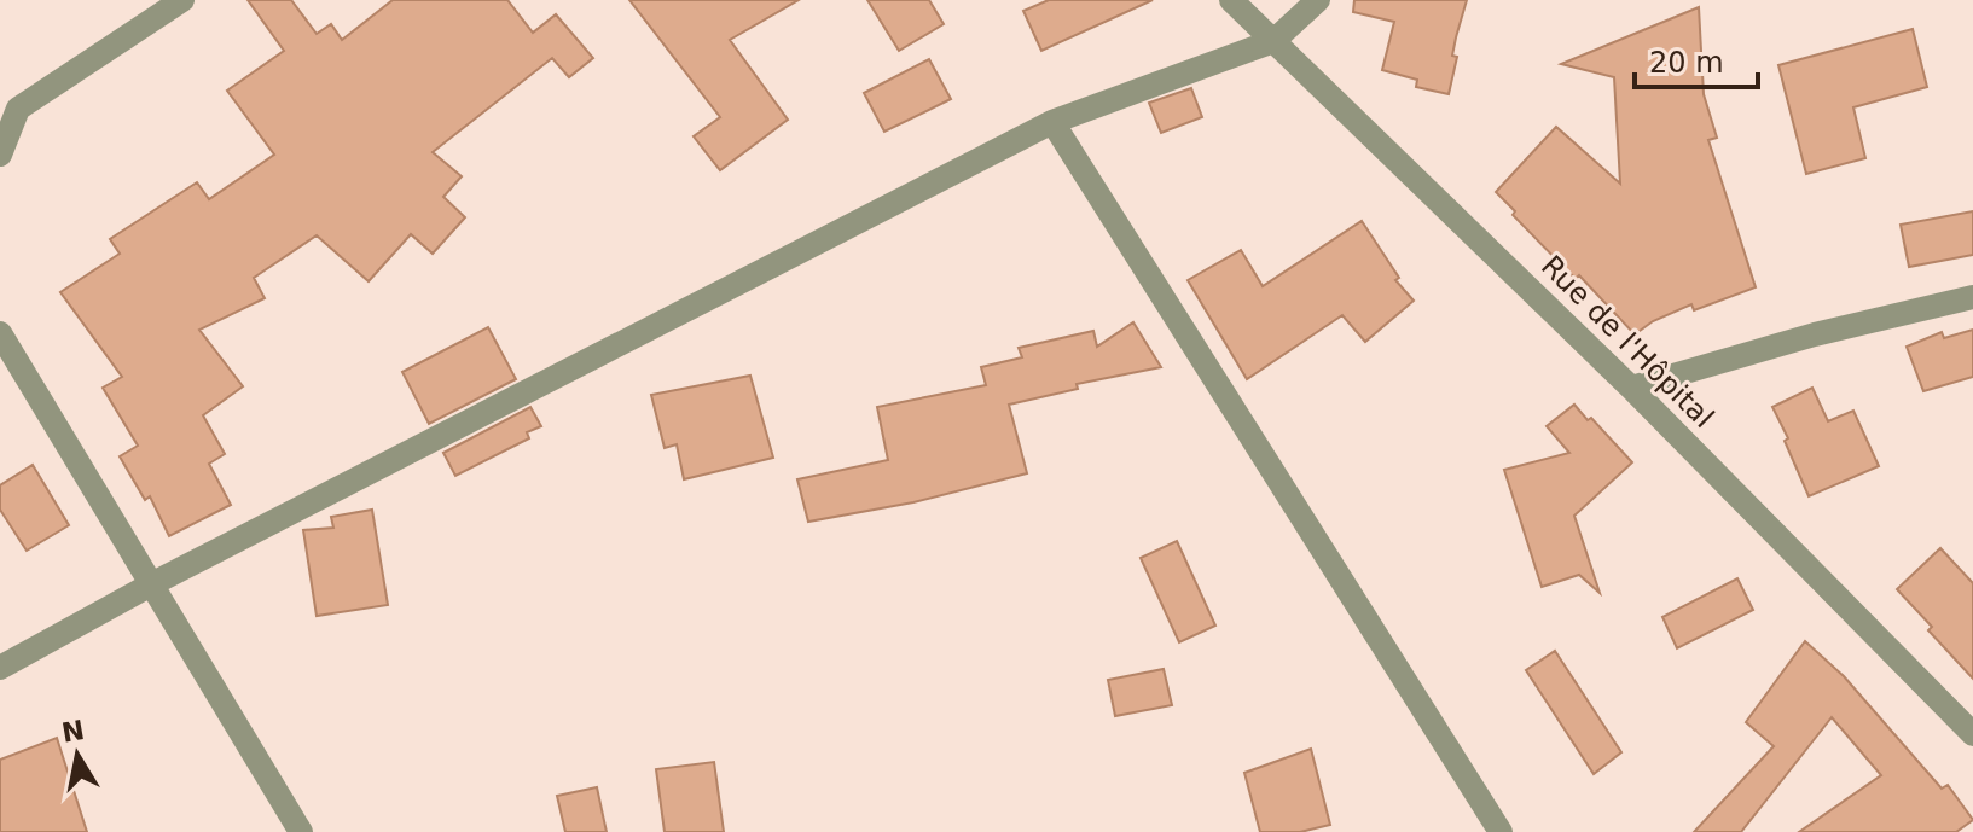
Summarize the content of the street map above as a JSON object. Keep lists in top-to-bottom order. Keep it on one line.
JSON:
{"streets":{"street":["Rue de l'Hôpital"]},"scale_bar":"20 m","north":"top"}
